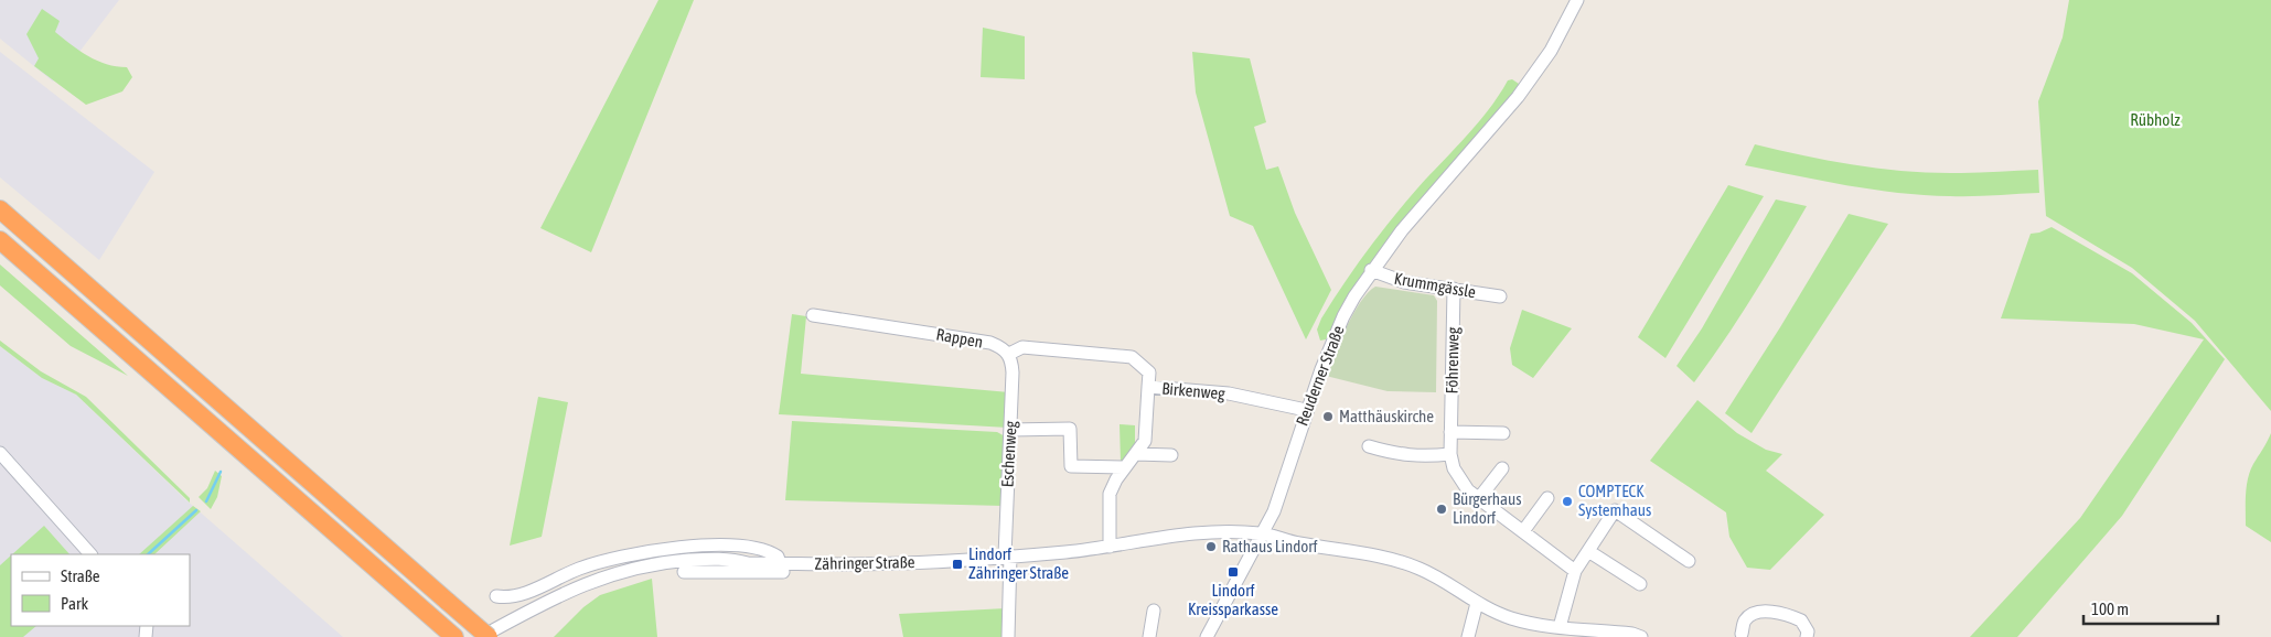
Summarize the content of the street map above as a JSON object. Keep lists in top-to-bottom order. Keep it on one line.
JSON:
{"streets":{"street":["Krummgässle","Rappen","Föhrenweg","Reuderner Straße","Birkenweg","Eschenweg","Zähringer Straße"]},"crossings":[["Krummgässle","Föhrenweg"],["Krummgässle","Reuderner Straße"],["Rappen","Eschenweg"],["Reuderner Straße","Birkenweg"],["Reuderner Straße","Zähringer Straße"],["Birkenweg","Zähringer Straße"],["Eschenweg","Zähringer Straße"]],"parks":["Rübholz"],"places":{"other":["Matthäuskirche","COMPTECK Systemhaus","Bürgerhaus Lindorf","Rathaus Lindorf"],"transit":["Lindorf Zähringer Straße","Lindorf Kreissparkasse"]},"legend":["Straße","Park"],"scale_bar":"100 m"}
